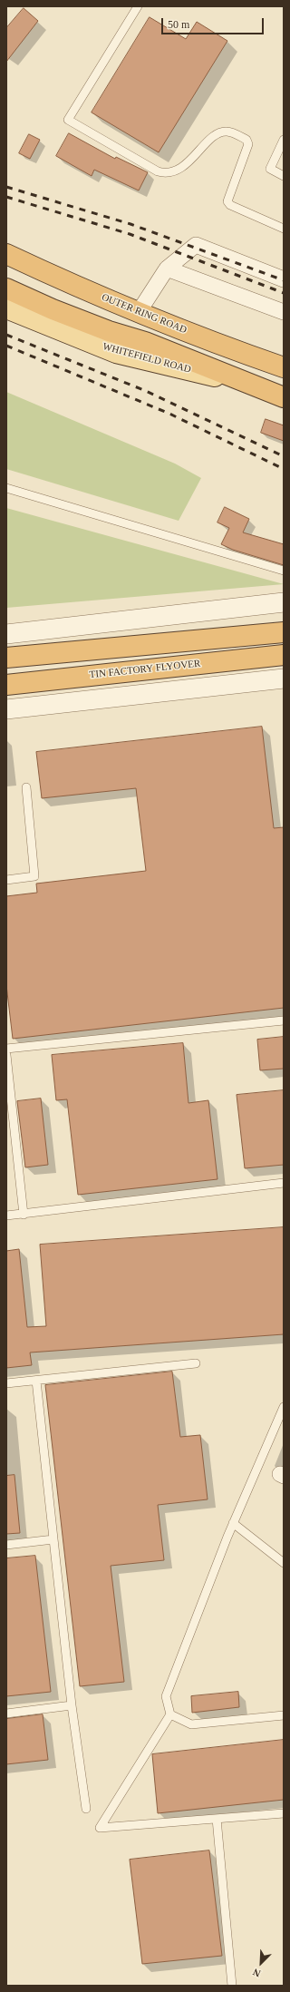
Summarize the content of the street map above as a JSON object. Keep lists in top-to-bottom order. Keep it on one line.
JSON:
{"streets":{"highway":["OUTER RING ROAD","TIN FACTORY FLYOVER"],"main road":["WHITEFIELD ROAD"]},"scale_bar":"50 m","north":"bottom left"}
